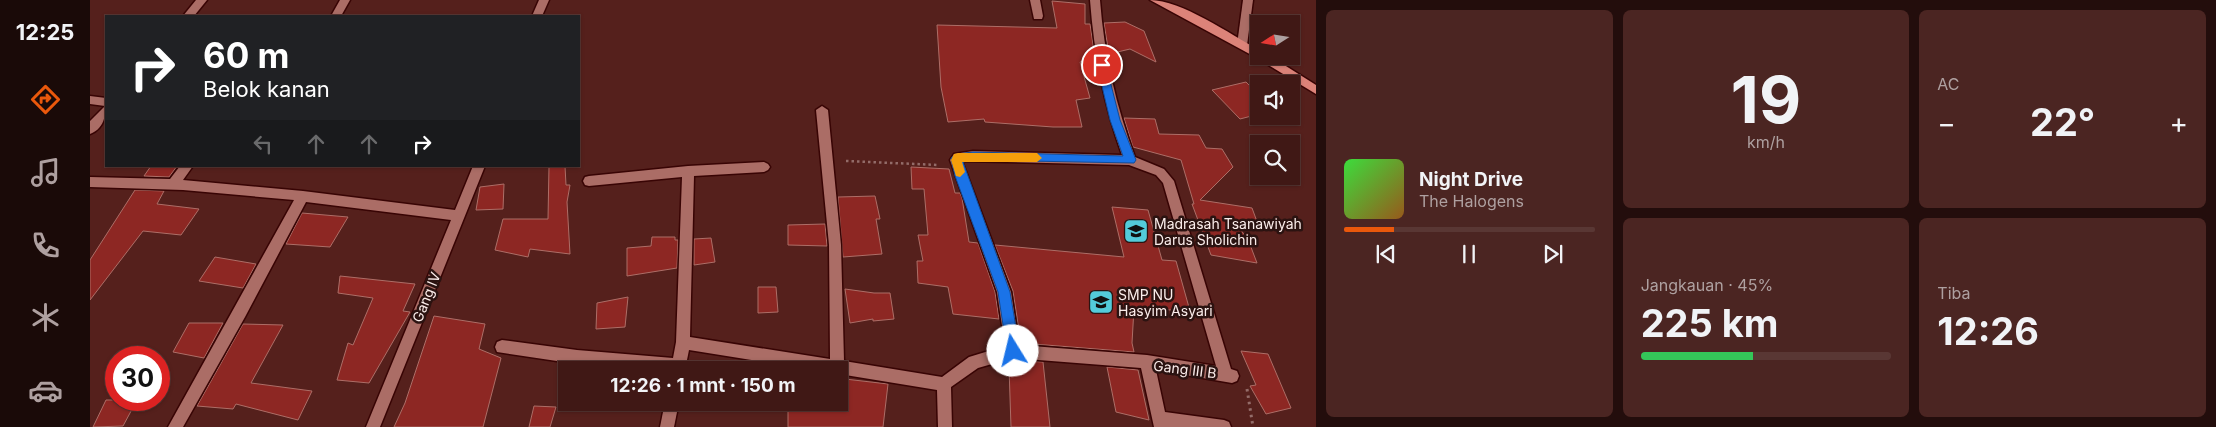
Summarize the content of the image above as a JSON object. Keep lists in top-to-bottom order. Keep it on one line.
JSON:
{"streets":{"street":["Gang IV","Gang III B"]},"places":{"school or university":["Madrasah Tsanawiyah Darus Sholichin","SMP NU Hasyim Asyari"]},"north":"left","page":{"tabs":"12:25","tile":[["19","km/h"],"AC",["Jangkauan · 45%","225 km"],["Tiba","12:26"]],"turn":["60 m","Belok kanan"],"heat":["−","22°","+"],"song":["Night Drive","The Halogens"],"limit":"30","trip":"12:26 · 1 mnt · 150 m"}}
